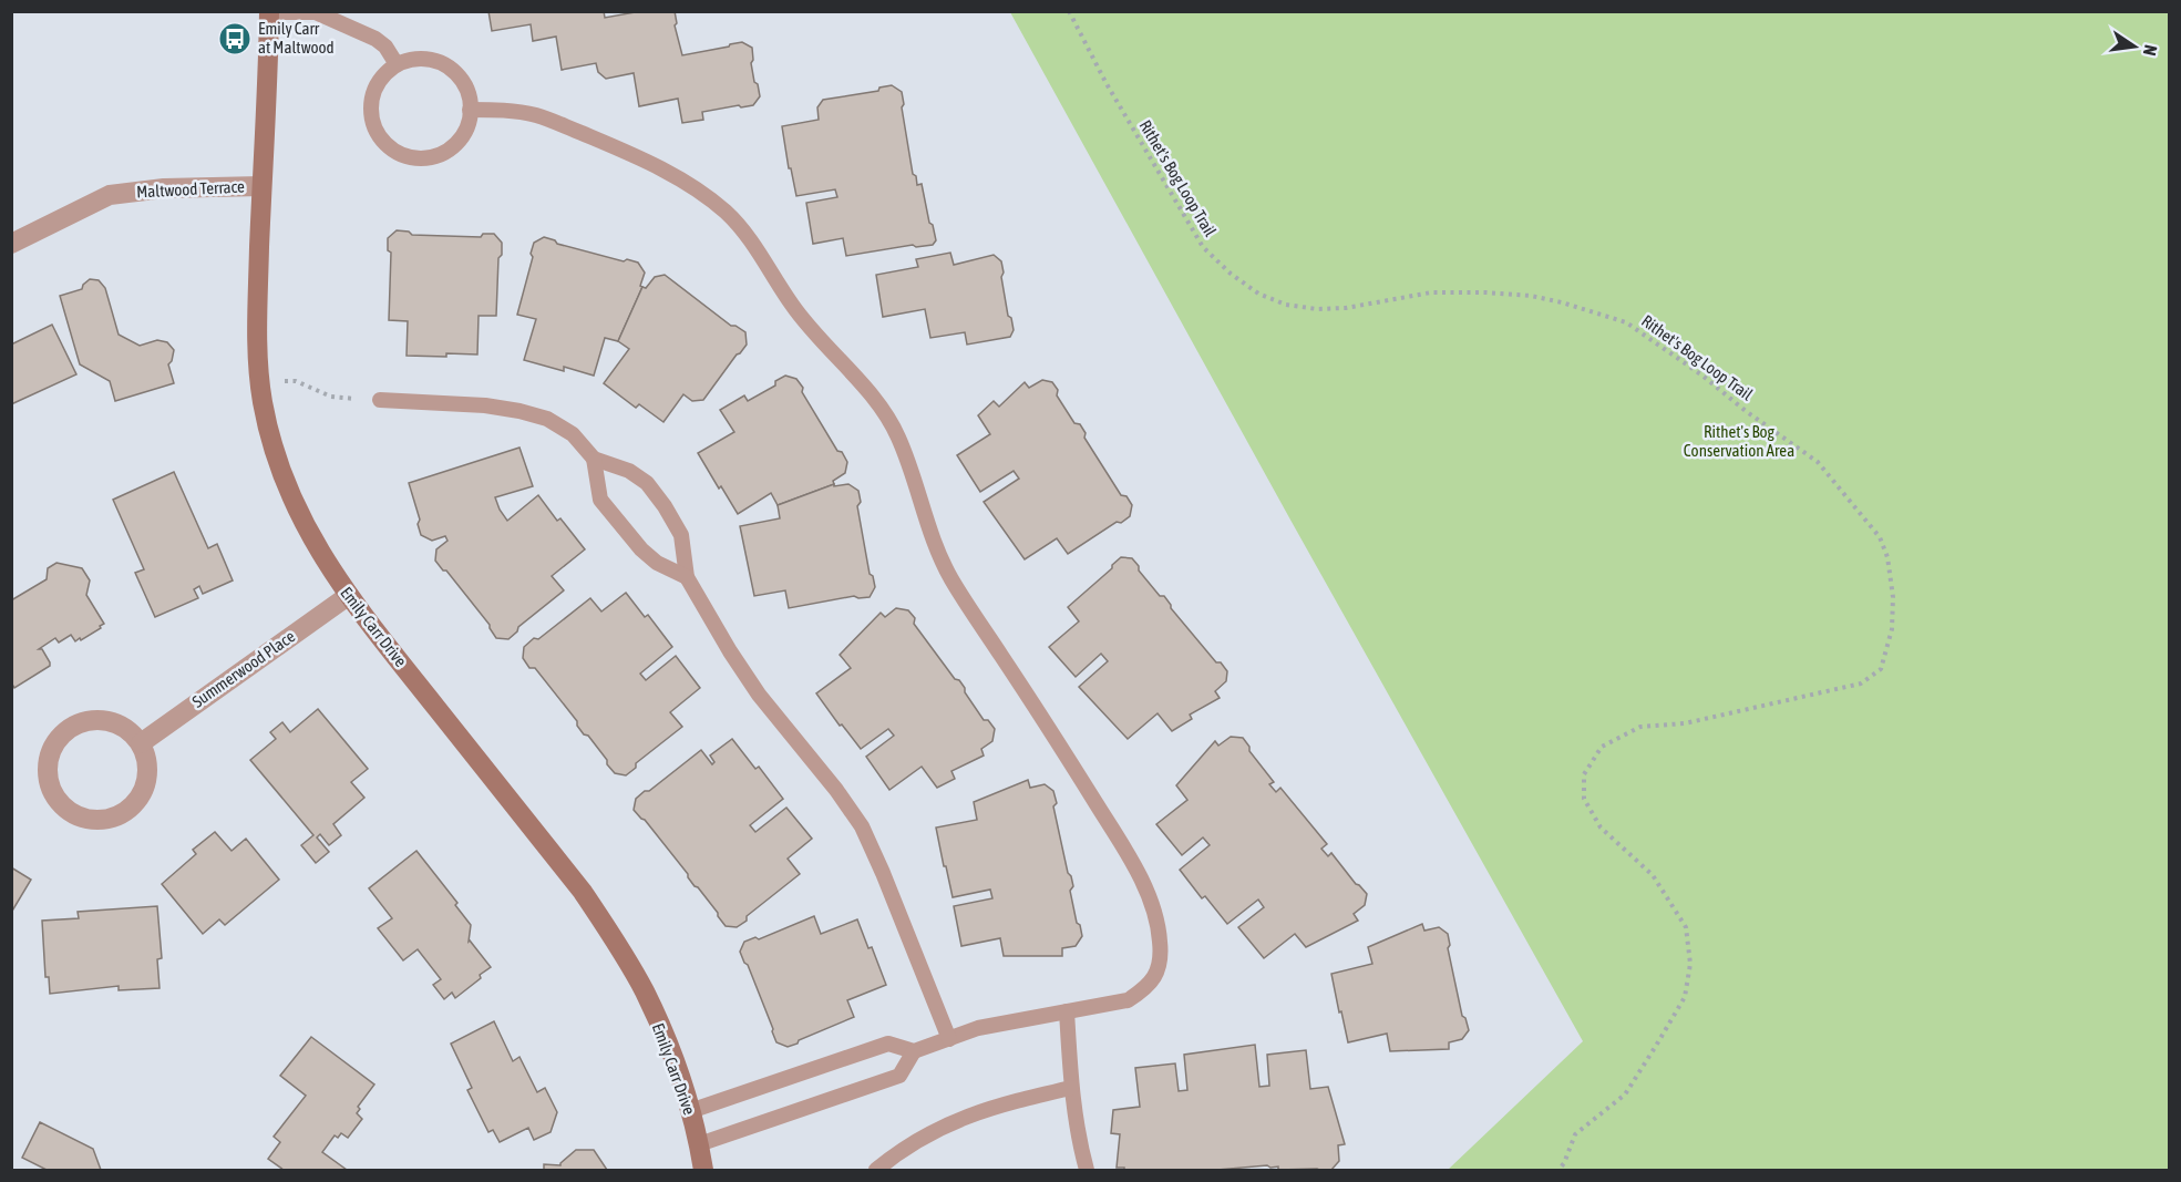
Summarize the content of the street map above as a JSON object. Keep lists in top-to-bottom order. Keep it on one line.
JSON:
{"streets":{"street":["Maltwood Terrace","Emily Carr Drive","Summerwood Place"],"path":["Rithet's Bog Loop Trail"]},"crossings":[["Maltwood Terrace","Emily Carr Drive"],["Emily Carr Drive","Summerwood Place"]],"parks":["Rithet's Bog Conservation Area"],"places":{"bus stop":["Emily Carr at Maltwood"]},"north":"right"}
